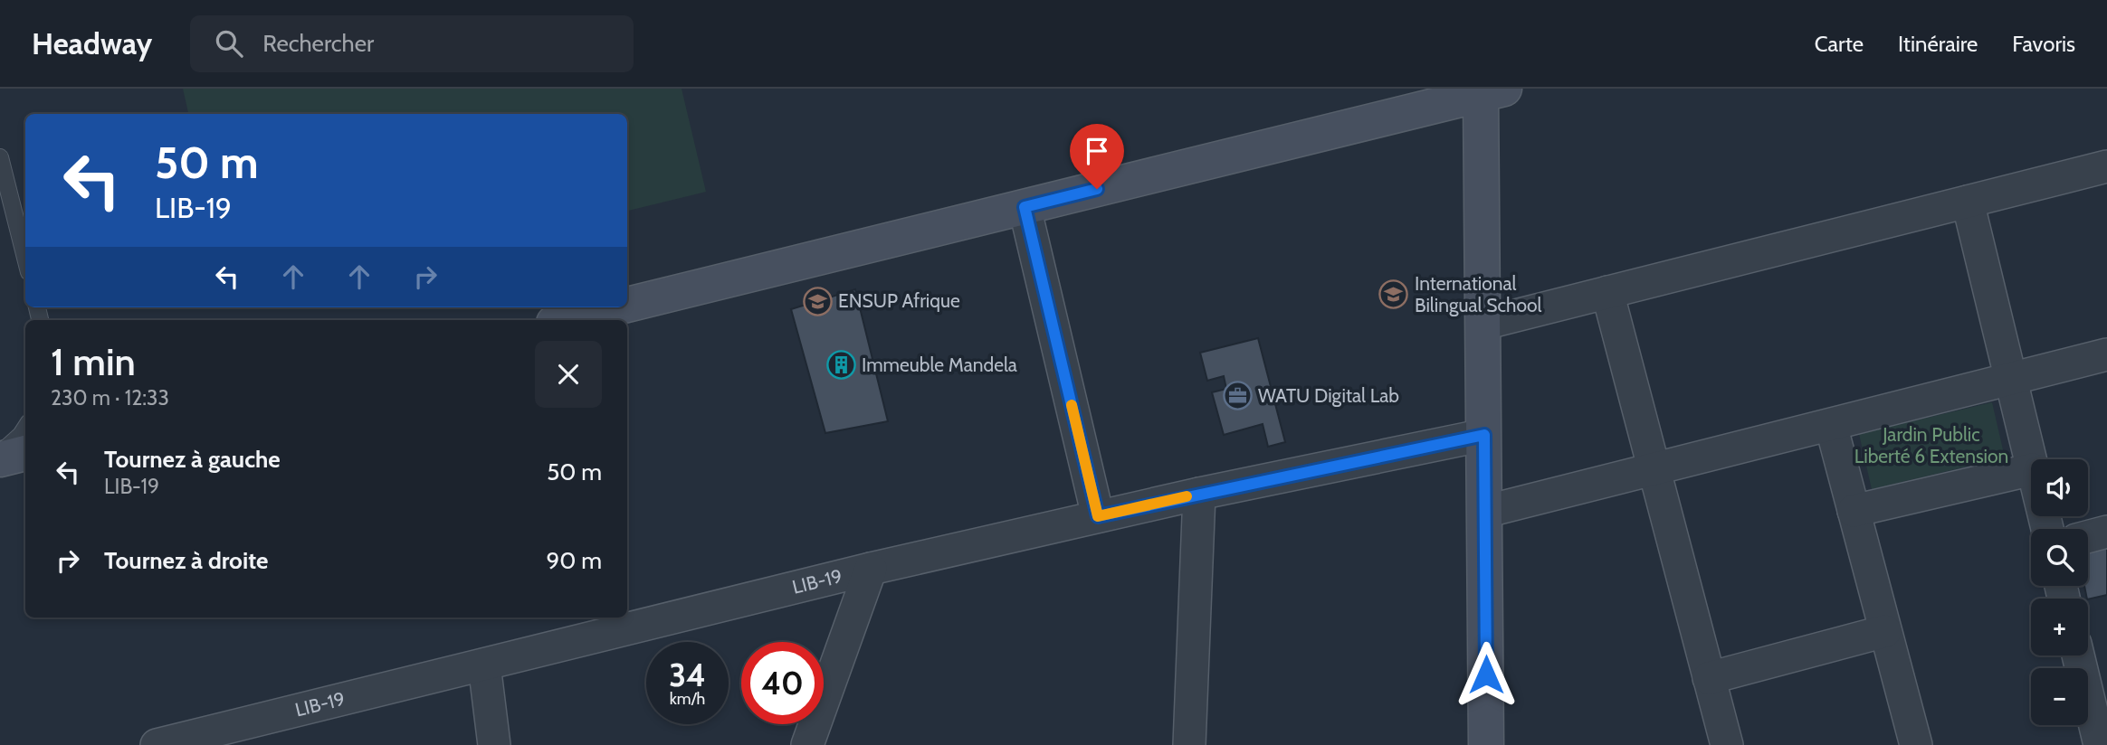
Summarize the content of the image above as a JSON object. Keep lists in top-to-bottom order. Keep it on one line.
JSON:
{"streets":{"street":["LIB-19"]},"parks":["Jardin Public Liberté 6 Extension"],"places":{"school or university":["International Bilingual School","ENSUP Afrique"],"building":["Immeuble Mandela"],"office":["WATU Digital Lab"]},"page":{"header":"Headway","search":"Rechercher","nav":["Carte","Itinéraire","Favoris"],"turn":["50 m","LIB-19"],"heading":["1 min","230 m · 12:33"],"list":[{"name":"Tournez à gauche","note":"LIB-19","value":"50 m"},{"name":"Tournez à droite","value":"90 m"}],"map_buttons":["+","−"],"speed":"34 km/h","limit":"40"}}
